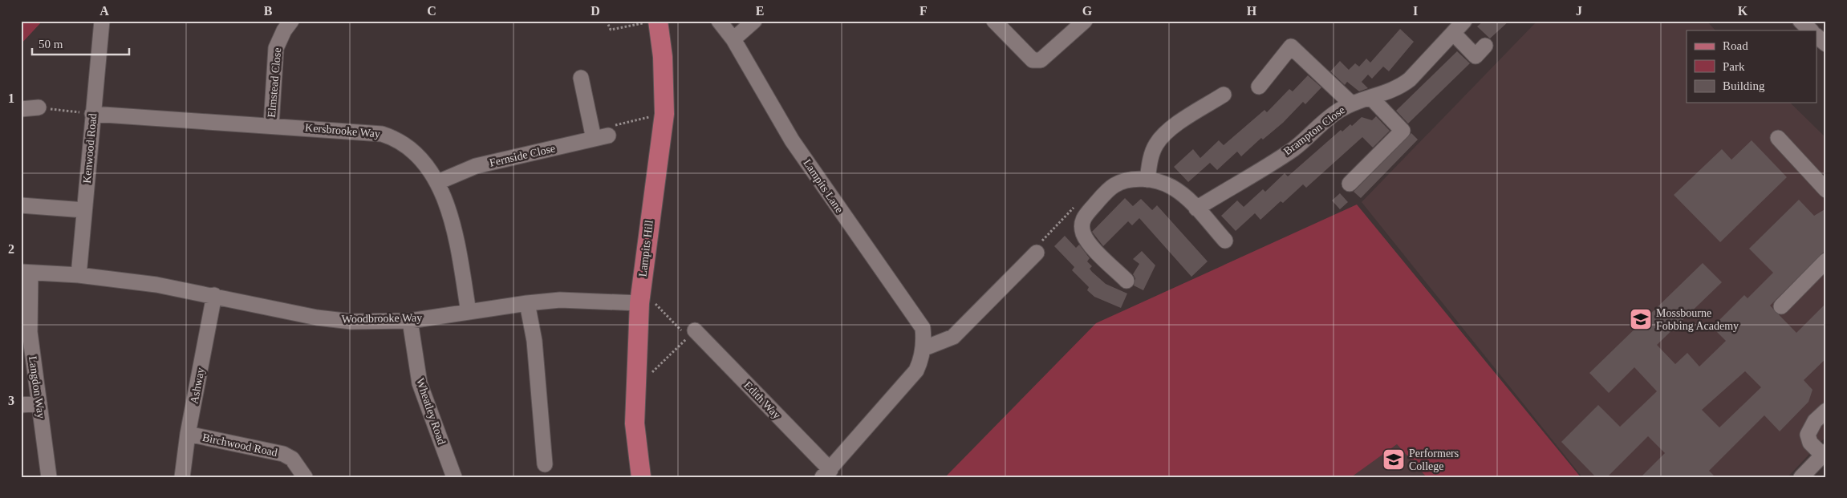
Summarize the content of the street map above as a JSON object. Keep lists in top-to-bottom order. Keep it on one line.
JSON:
{"streets":{"main road":["Lampits Hill"],"street":["Elmstead Close","Kersbrooke Way","Brampton Close","Kenwood Road","Fernside Close","Lampits Lane","Woodbrooke Way","Ashway","Langdon Way","Edith Way","Wheatley Road","Birchwood Road"]},"crossings":[["Elmstead Close","Kersbrooke Way"],["Kersbrooke Way","Kenwood Road"],["Kersbrooke Way","Fernside Close"],["Kersbrooke Way","Woodbrooke Way"],["Kenwood Road","Woodbrooke Way"],["Lampits Lane","Edith Way"],["Lampits Hill","Woodbrooke Way"],["Woodbrooke Way","Ashway"],["Woodbrooke Way","Langdon Way"],["Woodbrooke Way","Wheatley Road"],["Ashway","Birchwood Road"]],"places":{"school or university":["Mossbourne Fobbing Academy","Performers College"]},"legend":["Road","Park","Building"],"scale_bar":"50 m","grid":{"columns":["A","B","C","D","E","F","G","H","I","J","K"],"rows":["1","2","3"]}}
